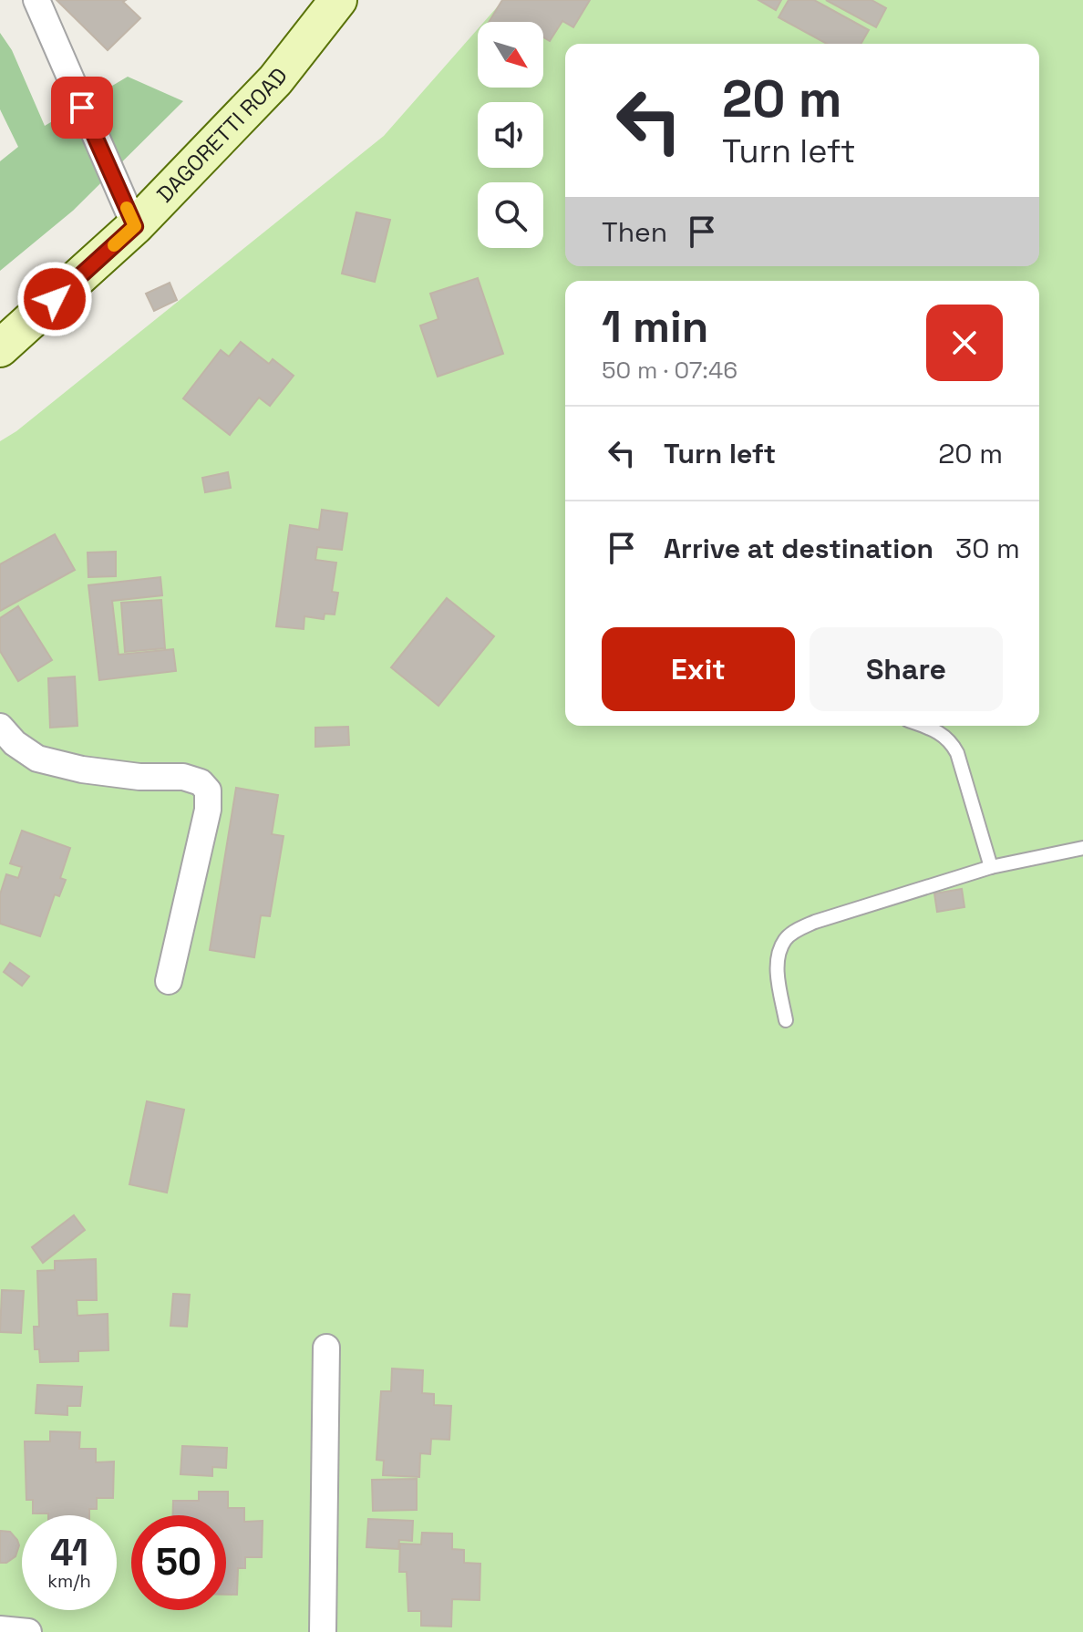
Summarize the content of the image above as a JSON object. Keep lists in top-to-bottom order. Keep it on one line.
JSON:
{"streets":{"main road":["DAGORETTI ROAD"]},"north":"bottom right","page":{"turn":["20 m","Turn left"],"then":"Then","heading":["1 min","50 m · 07:46"],"list":[{"name":"Turn left","value":"20 m"},{"name":"Arrive at destination","value":"30 m"}],"buttons":["Exit","Share"],"speed":"41 km/h","limit":"50"}}
